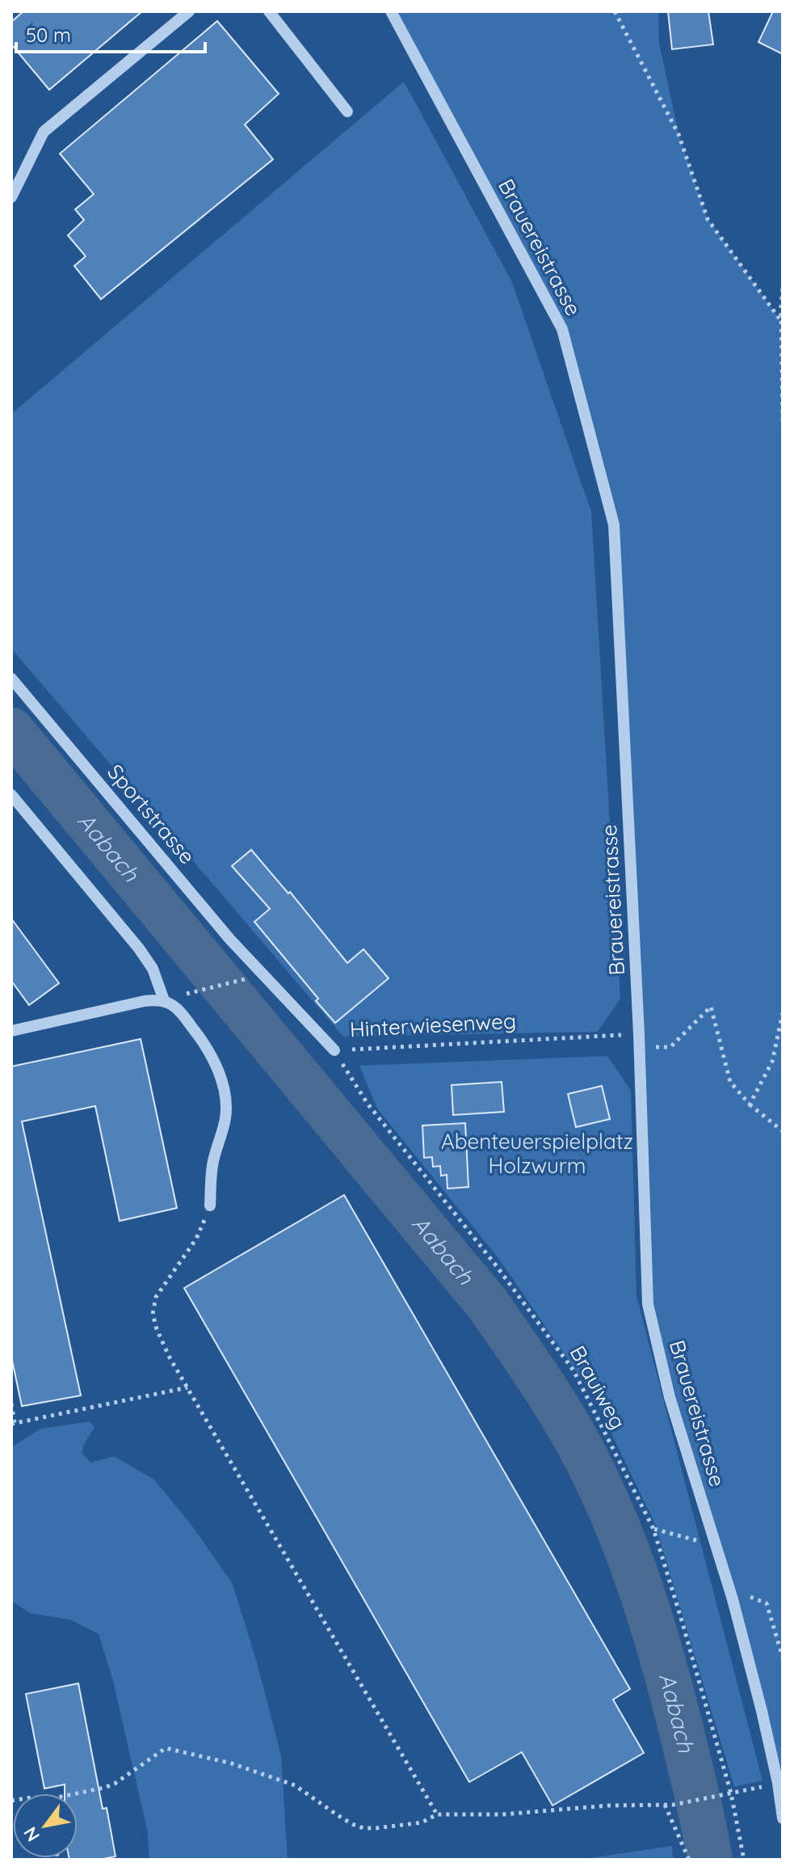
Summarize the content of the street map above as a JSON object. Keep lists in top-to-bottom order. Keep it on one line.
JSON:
{"streets":{"street":["Brauereistrasse","Sportstrasse","Hinterwiesenweg"],"path":["Brauiweg"]},"crossings":[["Brauereistrasse","Hinterwiesenweg"],["Sportstrasse","Hinterwiesenweg"],["Hinterwiesenweg","Brauiweg"]],"water":["Aabach"],"parks":["Abenteuerspielplatz Holzwurm"],"scale_bar":"50 m","north":"bottom left"}
